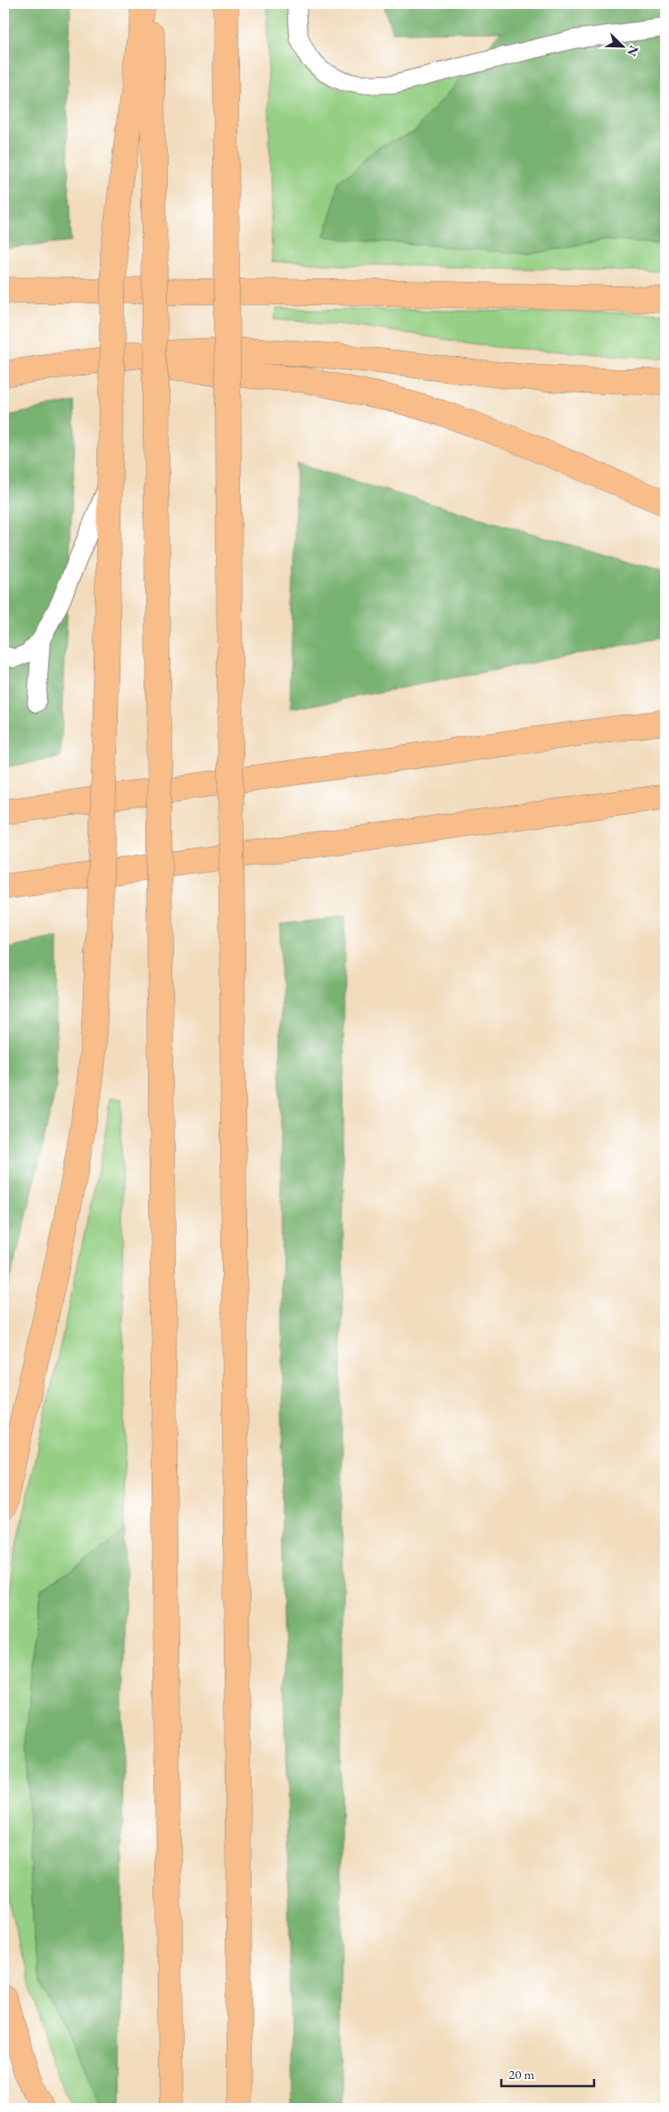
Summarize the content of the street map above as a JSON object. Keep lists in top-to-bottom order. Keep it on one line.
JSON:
{"scale_bar":"20 m","north":"bottom right"}
